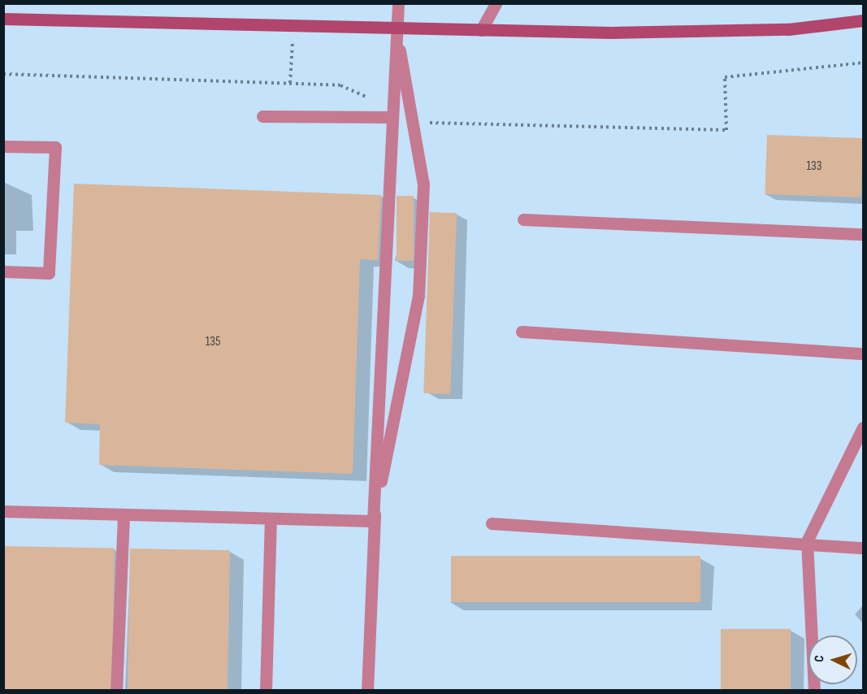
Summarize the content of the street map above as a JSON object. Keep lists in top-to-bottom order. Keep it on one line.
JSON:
{"house_numbers":["133","135"],"north":"left"}
